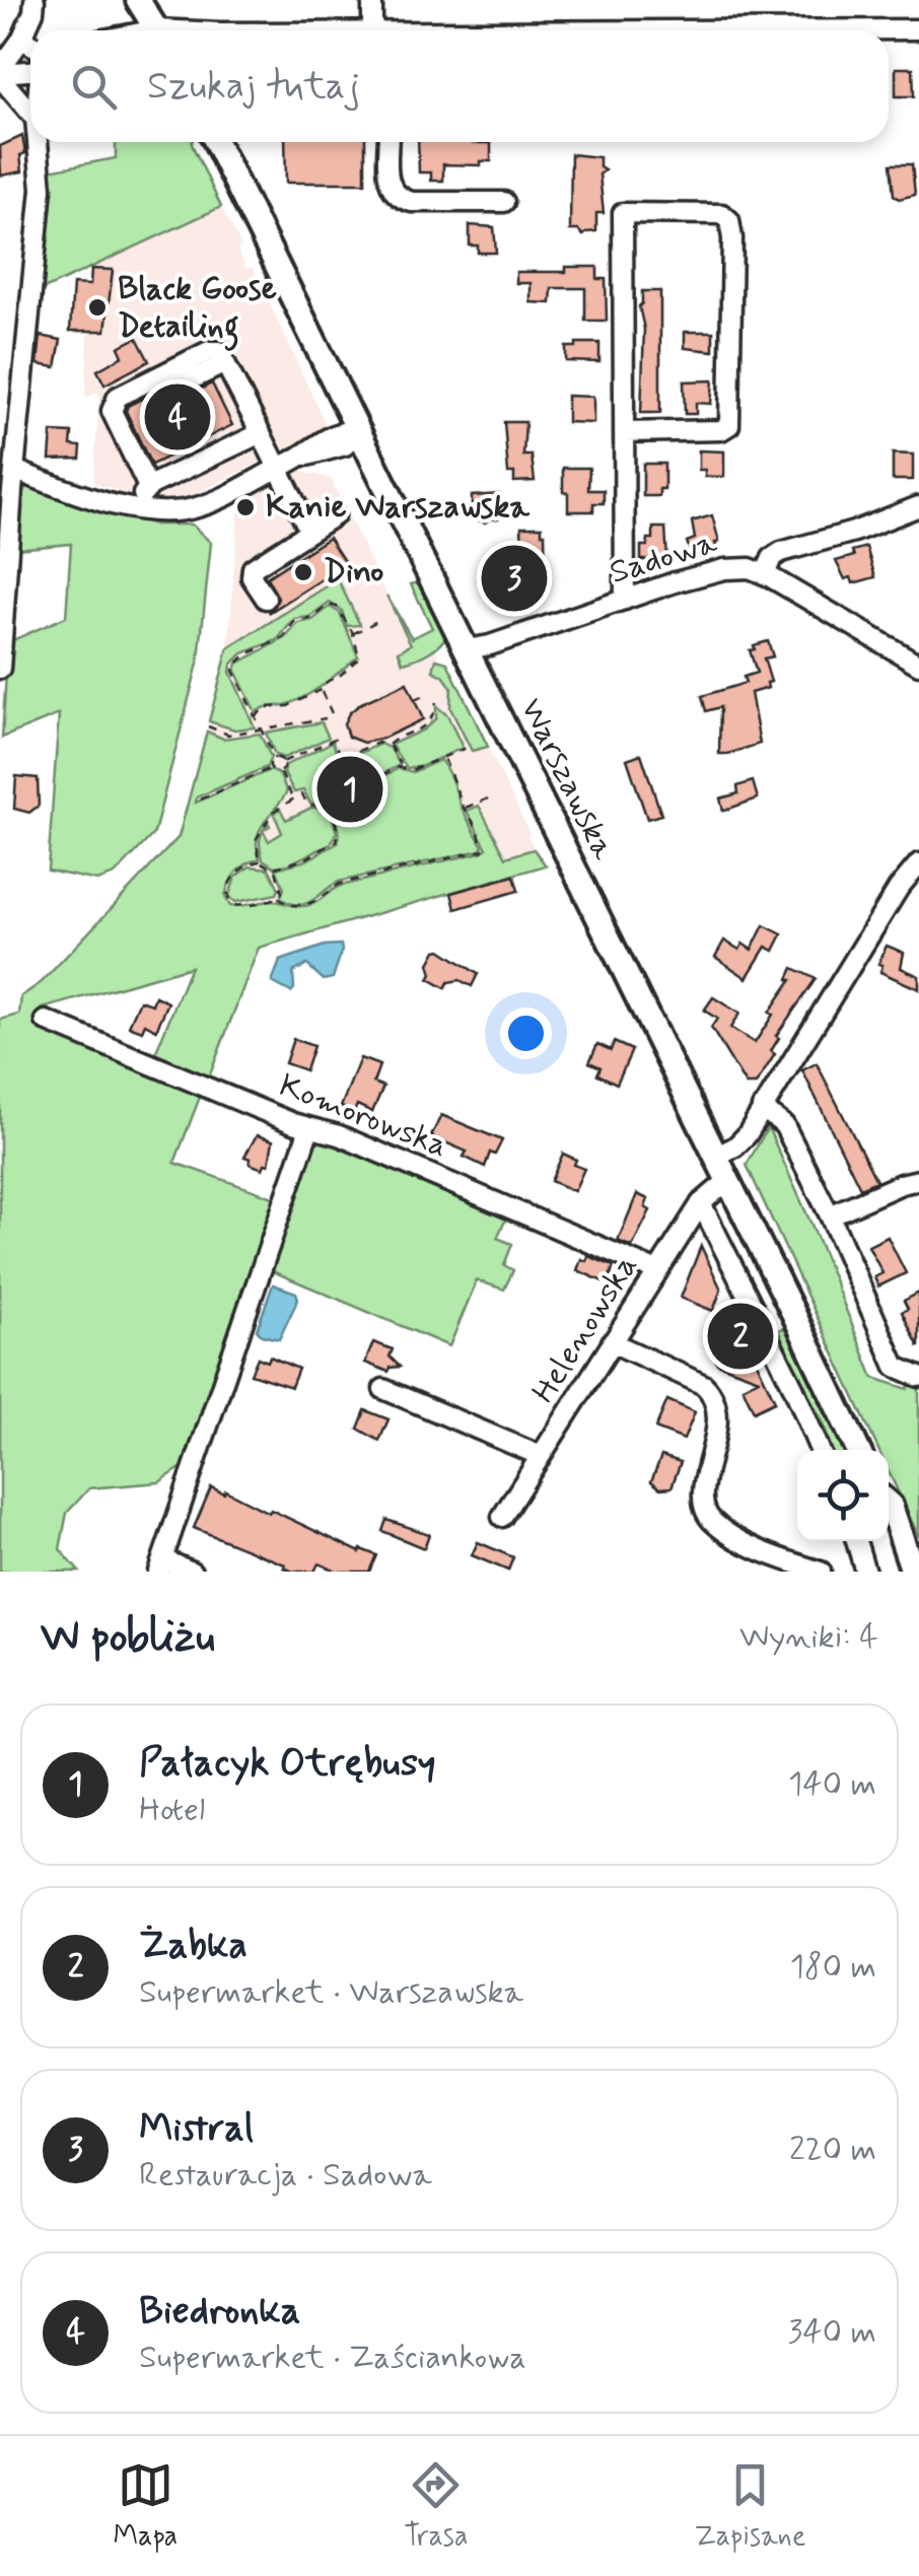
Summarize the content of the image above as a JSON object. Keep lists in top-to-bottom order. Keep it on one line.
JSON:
{"streets":{"main road":["Warszawska"],"street":["Sadowa","Komorowska","Helenowska"]},"crossings":[["Sadowa","Warszawska"],["Warszawska","Helenowska"],["Komorowska","Helenowska"]],"places":["Black Goose Detailing","Kanie Warszawska","Dino"],"page":{"search":"Szukaj tutaj","pins":["4","3","1","2"],"heading":["W pobliżu","Wyniki: 4"],"list":[{"mark":"1","name":"Pałacyk Otrębusy","note":"Hotel","value":"140 m"},{"mark":"2","name":"Żabka","note":"Supermarket · Warszawska","value":"180 m"},{"mark":"3","name":"Mistral","note":"Restauracja · Sadowa","value":"220 m"},{"mark":"4","name":"Biedronka","note":"Supermarket · Zaściankowa","value":"340 m"}],"nav":["Mapa","Trasa","Zapisane"]}}
